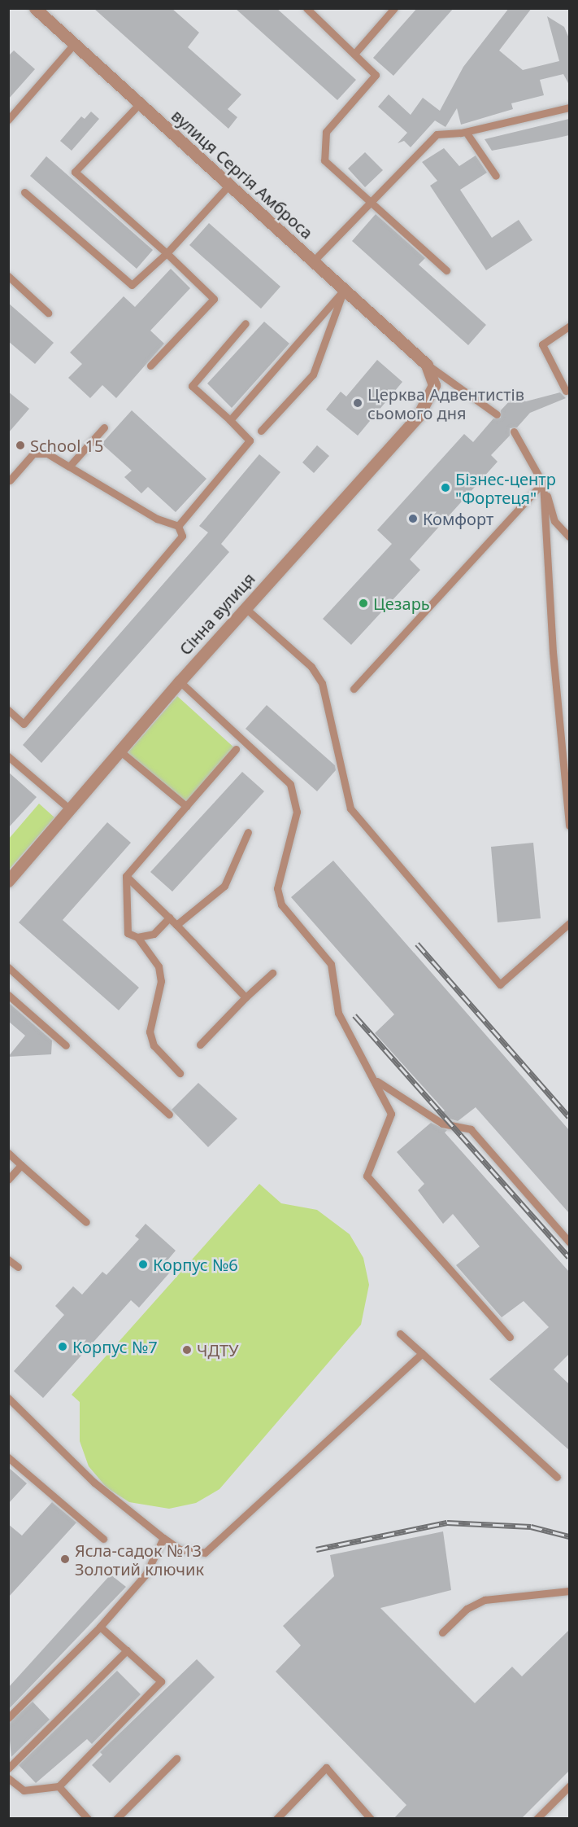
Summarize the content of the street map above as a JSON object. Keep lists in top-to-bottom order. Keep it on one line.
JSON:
{"streets":{"street":["вулиця Сергія Амброса","Сінна вулиця"]},"crossings":[["вулиця Сергія Амброса","Сінна вулиця"]],"places":["Церква Адвентистів сьомого дня","School 15","Бізнес-центр \"Фортеця\"","Комфорт","Цезарь","Корпус №6","Корпус №7","ЧДТУ","Ясла-садок №13 Золотий ключик"]}
